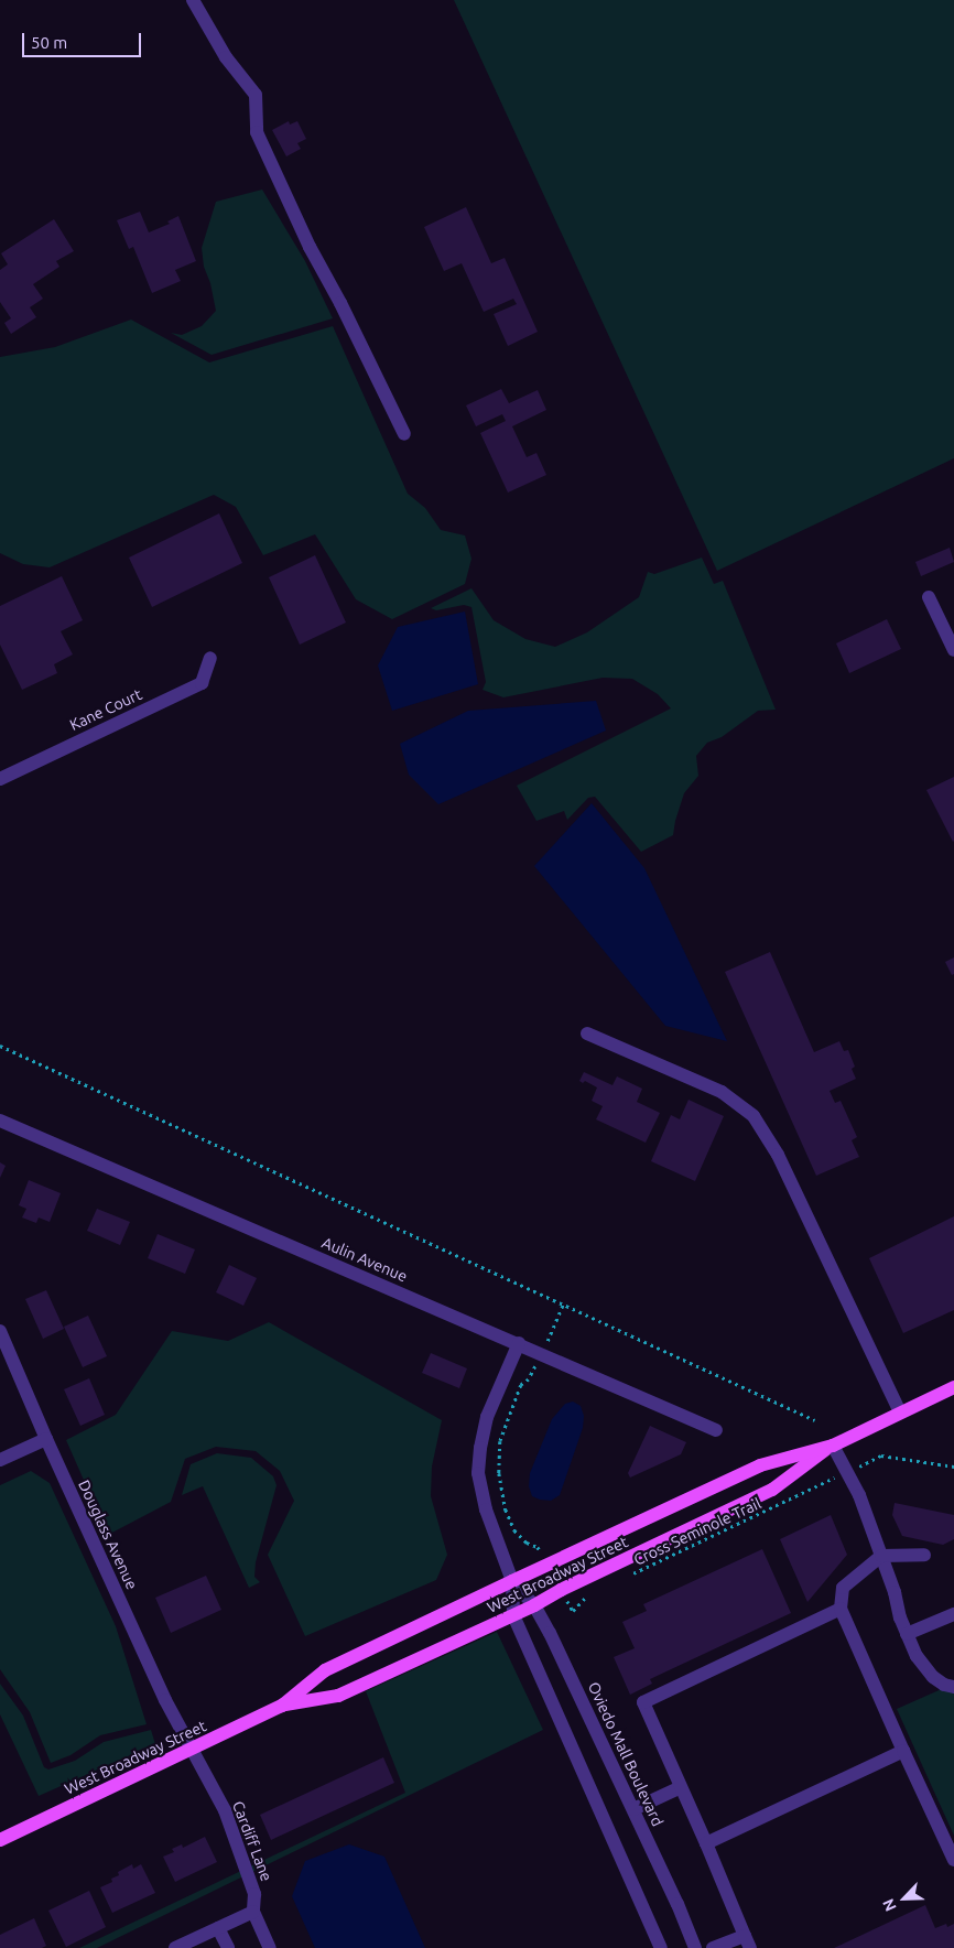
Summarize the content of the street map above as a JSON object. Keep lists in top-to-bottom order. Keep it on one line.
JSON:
{"streets":{"main road":["West Broadway Street"],"street":["Kane Court","Aulin Avenue","Douglass Avenue","Oviedo Mall Boulevard","Cardiff Lane"],"path":["Cross Seminole Trail"]},"crossings":[["Aulin Avenue","Oviedo Mall Boulevard"],["Douglass Avenue","West Broadway Street"],["Douglass Avenue","Cardiff Lane"],["West Broadway Street","Oviedo Mall Boulevard"],["West Broadway Street","Cardiff Lane"]],"scale_bar":"50 m","north":"bottom left"}
